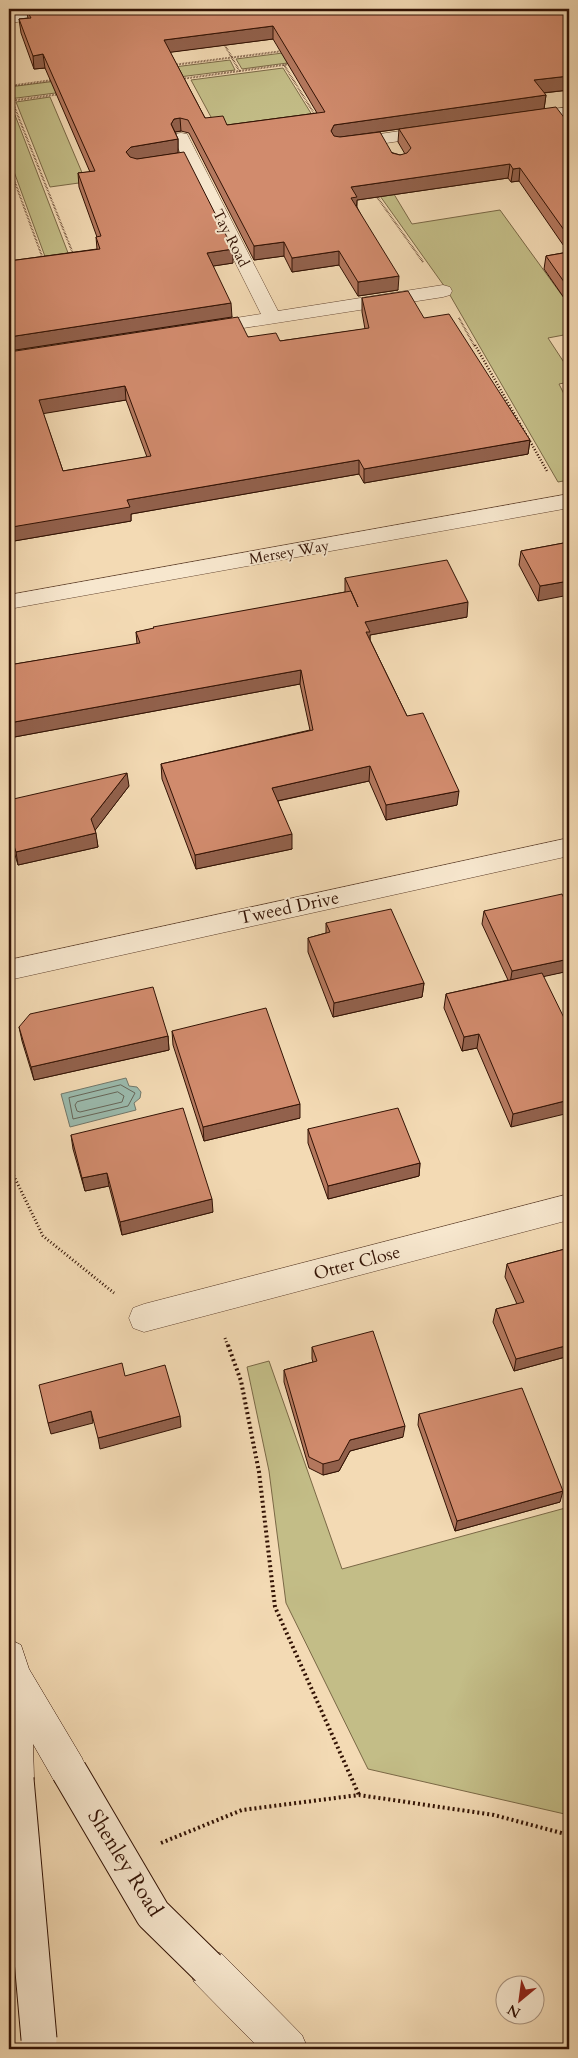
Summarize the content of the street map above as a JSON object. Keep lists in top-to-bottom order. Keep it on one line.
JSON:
{"streets":{"street":["Tay Road","Mersey Way","Tweed Drive","Otter Close","Shenley Road"]},"north":"bottom left"}
